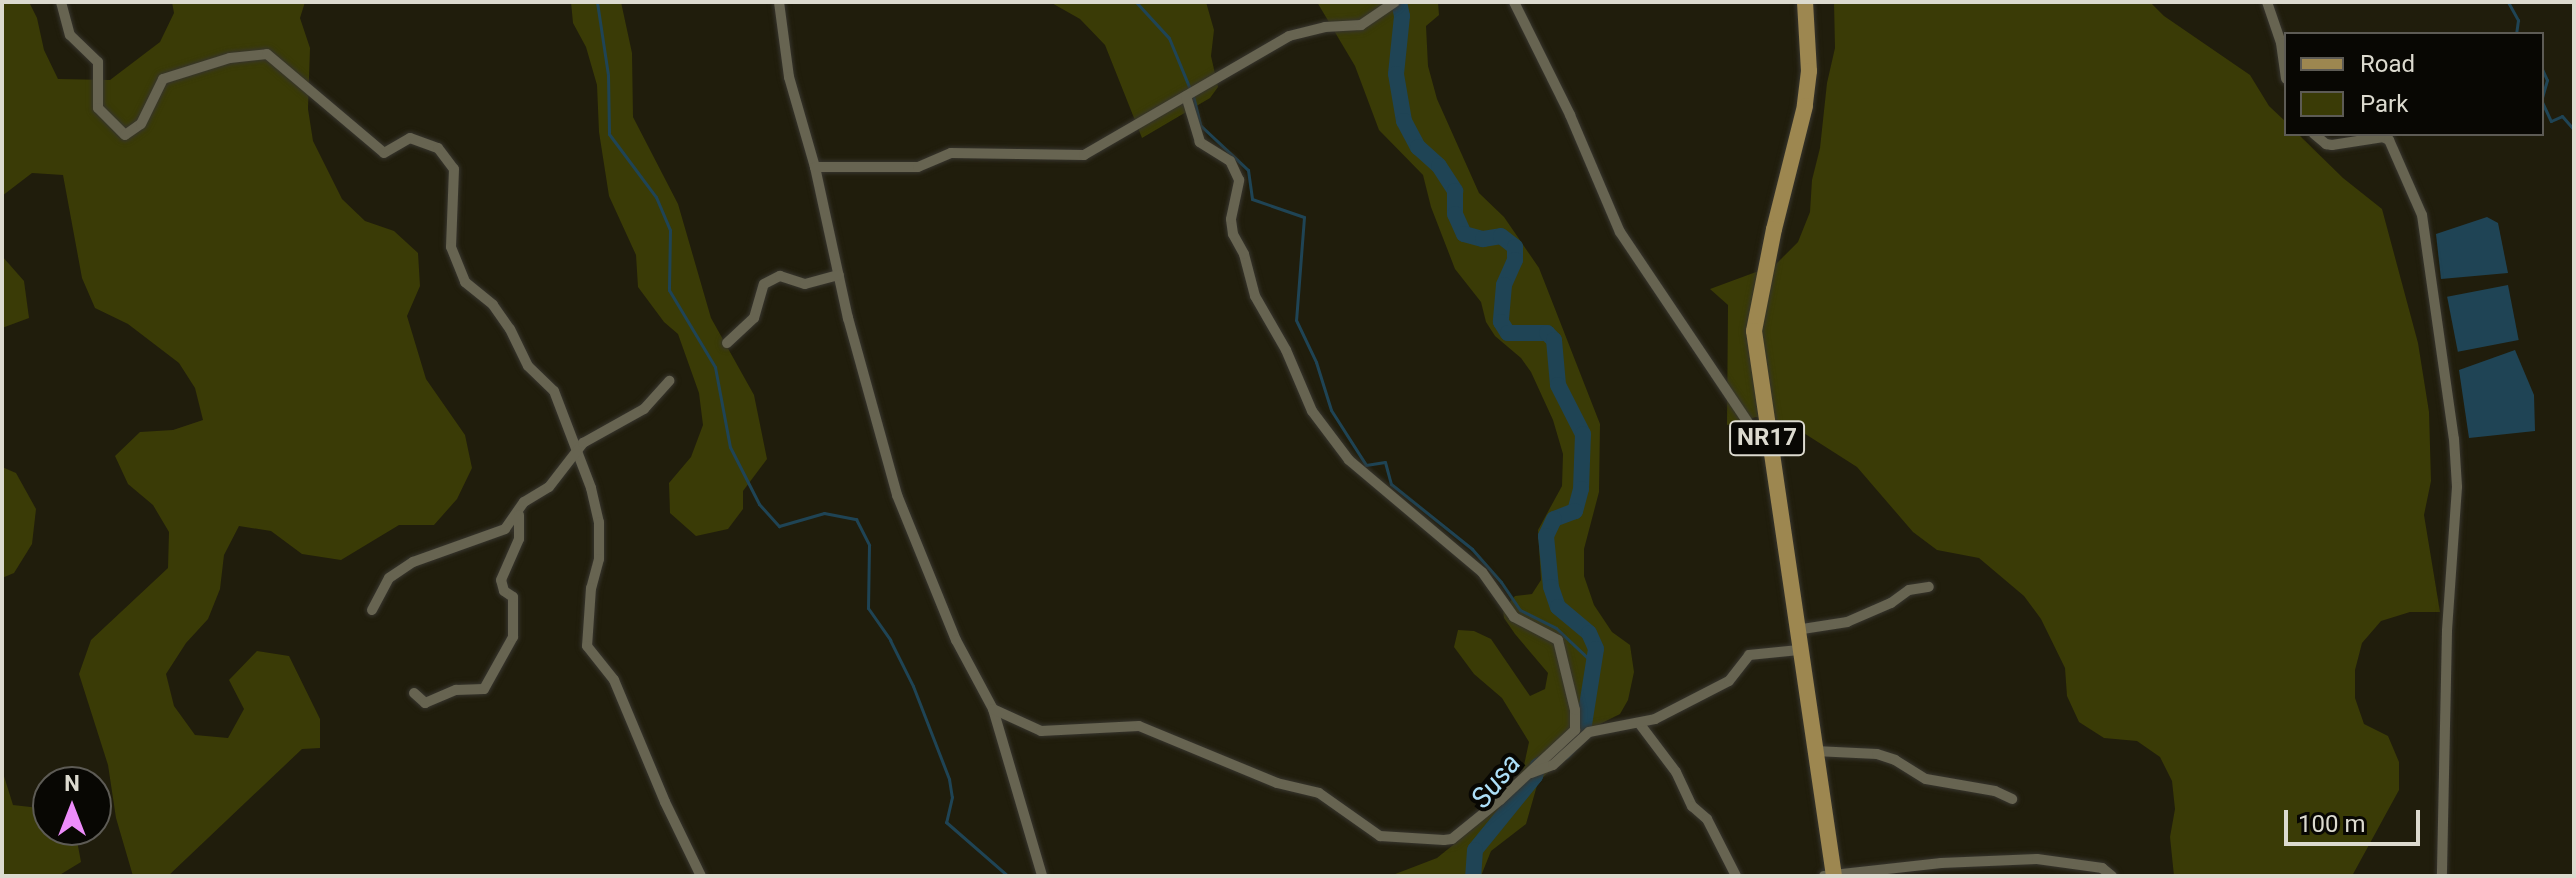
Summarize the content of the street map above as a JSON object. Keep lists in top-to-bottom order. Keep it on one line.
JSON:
{"streets":{"main road":["NR17"]},"water":["Susa"],"legend":["Road","Park"],"scale_bar":"100 m","north":"top"}
